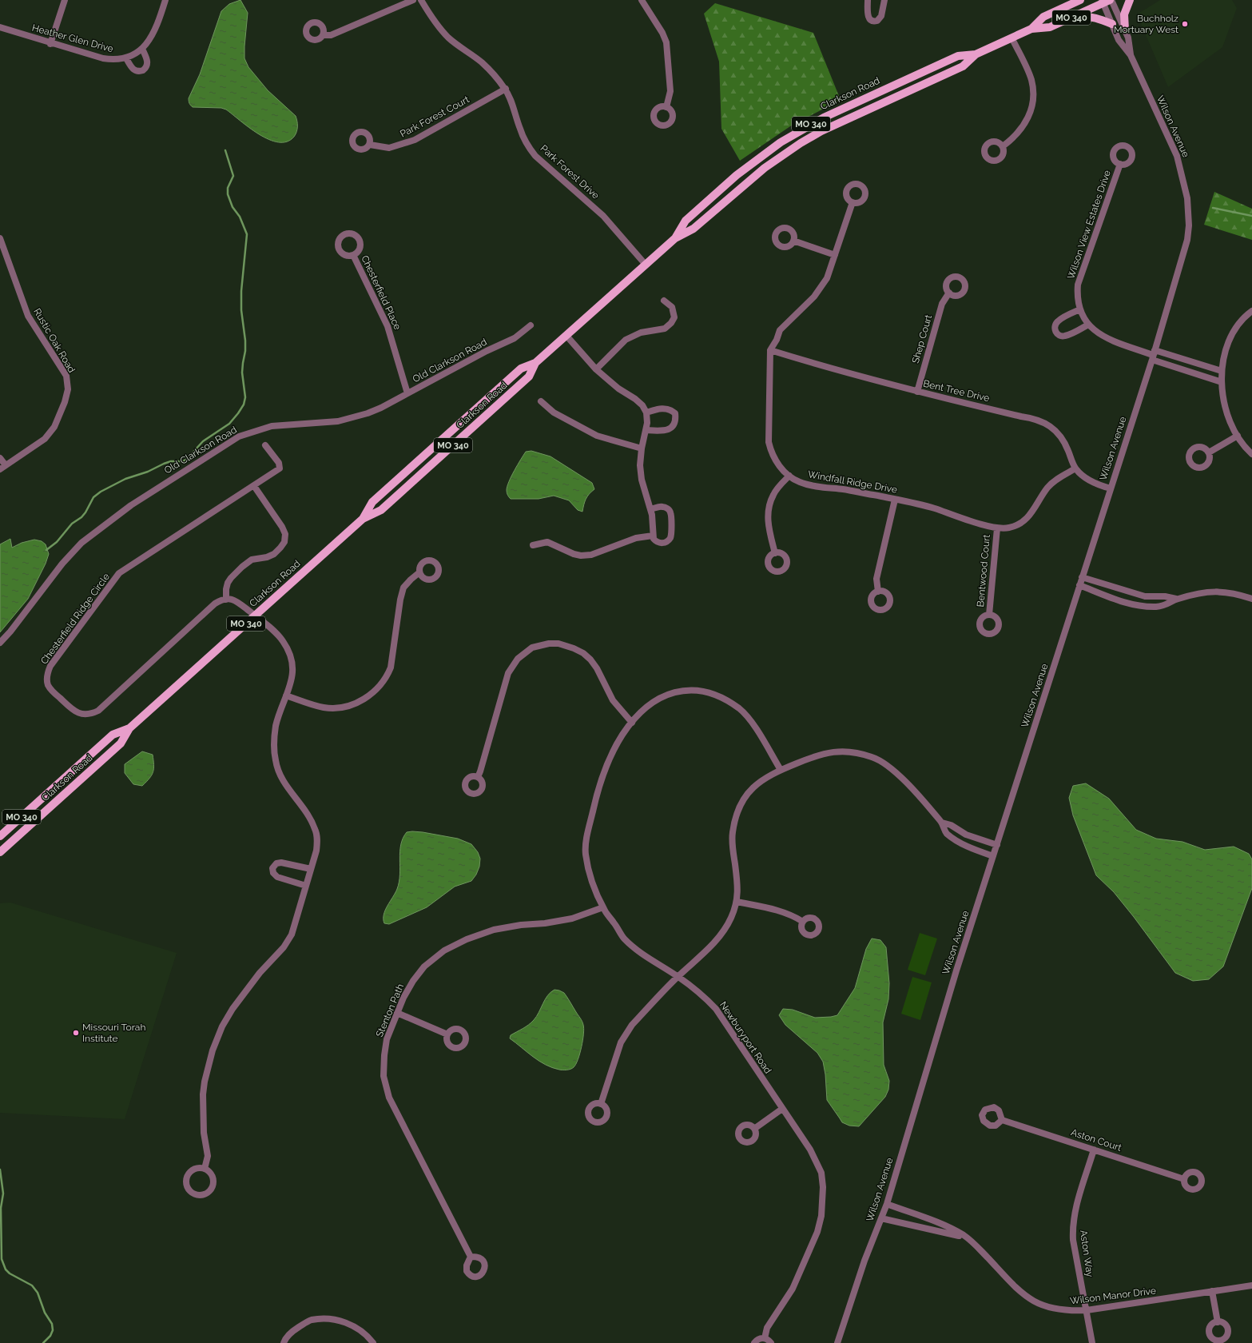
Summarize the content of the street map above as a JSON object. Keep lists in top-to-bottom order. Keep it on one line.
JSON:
{"streets":{"main road":["MO 340","Clarkson Road"],"street":["Heather Glen Drive","Park Forest Court","Wilson Avenue","Park Forest Drive","Wilson View Estates Drive","Chesterfield Place","Shep Court","Rustic Oak Road","Old Clarkson Road","Bent Tree Drive","Windfall Ridge Drive","Bentwood Court","Chesterfield Ridge Circle","Stenton Path","Newburyport Road","Aston Court","Aston Way","Wilson Manor Drive"]},"crossings":[["Clarkson Road","Wilson Avenue"],["Clarkson Road","Park Forest Drive"],["Park Forest Court","Park Forest Drive"],["Wilson Avenue","Wilson View Estates Drive"],["Wilson Avenue","Bent Tree Drive"],["Wilson Avenue","Wilson Manor Drive"],["Chesterfield Place","Old Clarkson Road"],["Shep Court","Bent Tree Drive"],["Bent Tree Drive","Windfall Ridge Drive"],["Windfall Ridge Drive","Bentwood Court"],["Stenton Path","Newburyport Road"],["Aston Court","Aston Way"],["Aston Way","Wilson Manor Drive"]],"places":["Buchholz Mortuary West","Missouri Torah Institute"]}
